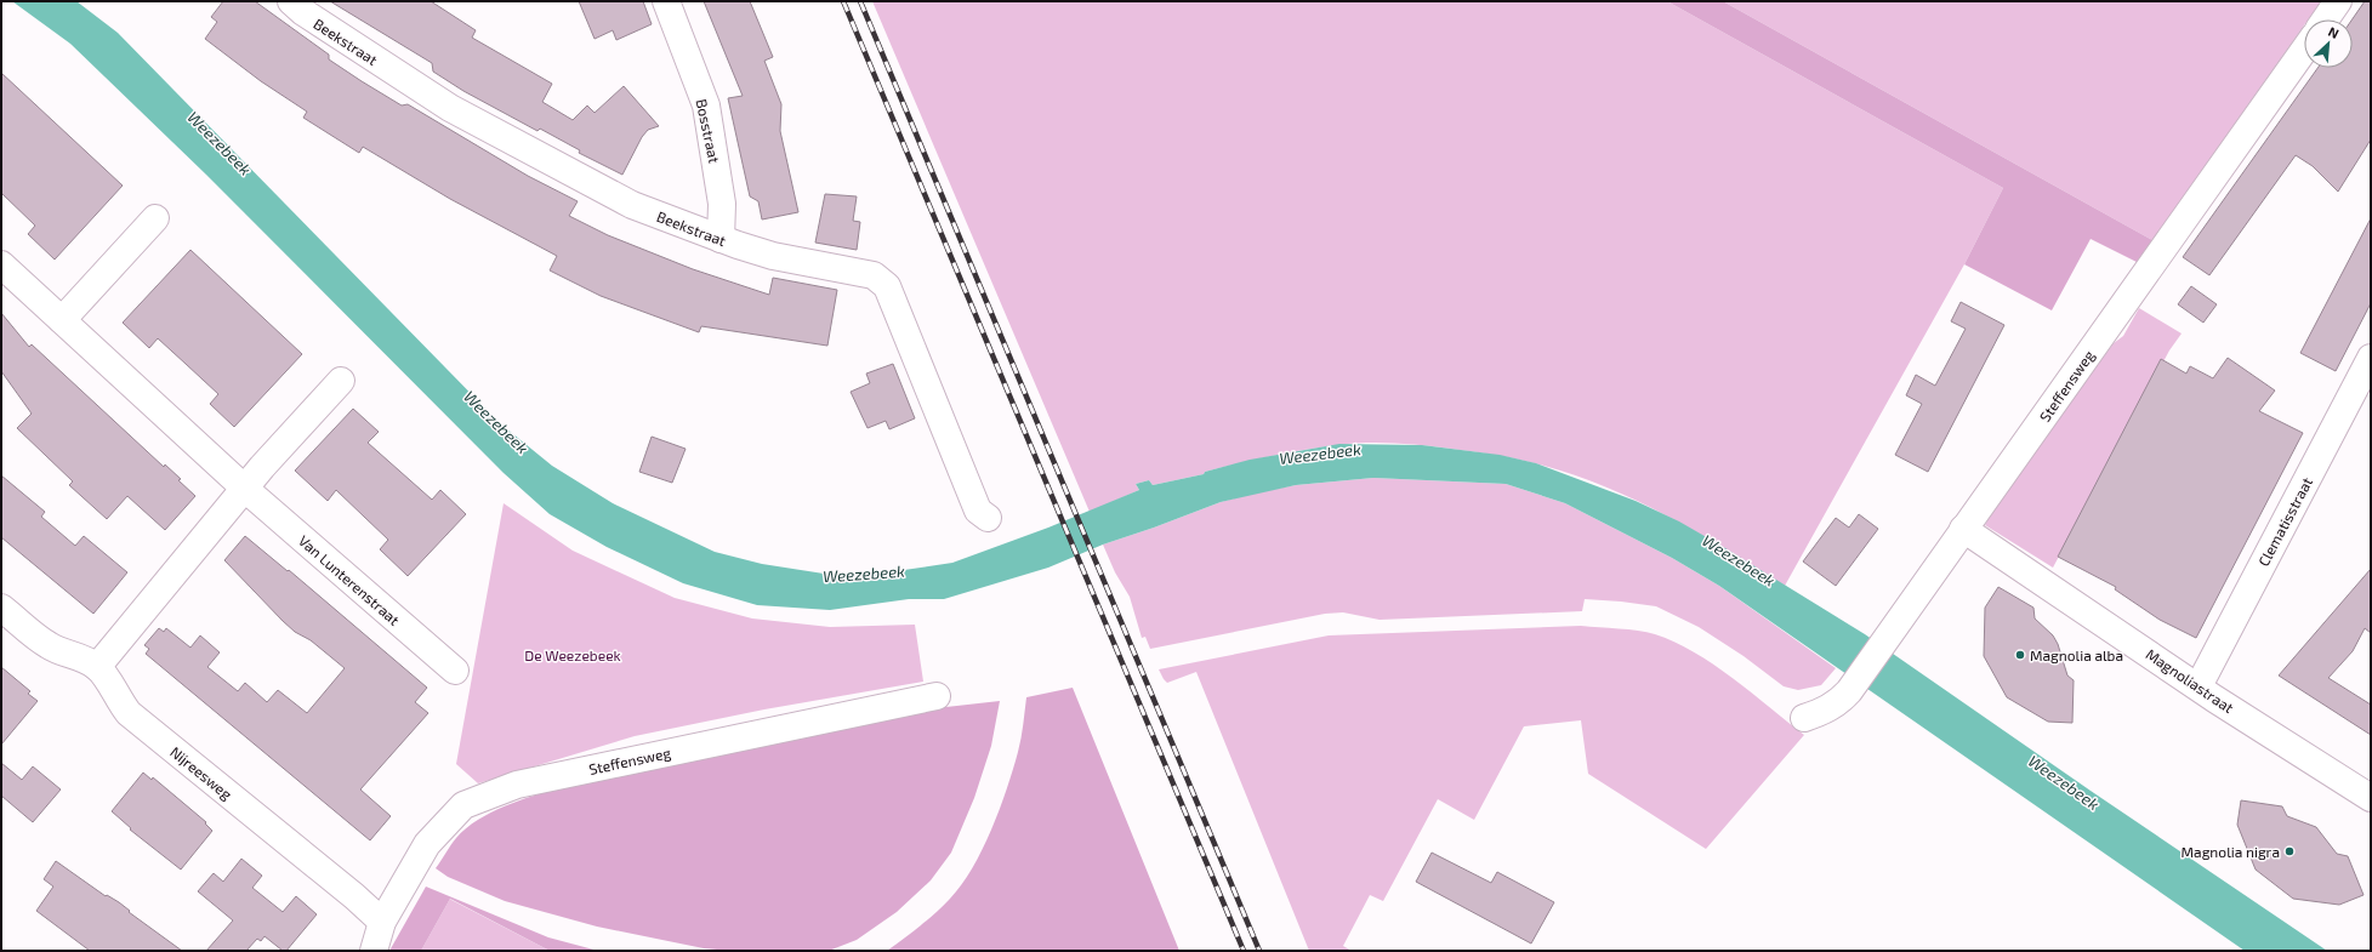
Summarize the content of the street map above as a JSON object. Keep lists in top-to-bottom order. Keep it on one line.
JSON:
{"streets":{"street":["Beekstraat","Bosstraat","Steffensweg","Clematisstraat","Van Lunterenstraat","Magnoliastraat","Nijreesweg"]},"crossings":[["Beekstraat","Bosstraat"],["Steffensweg","Magnoliastraat"],["Steffensweg","Nijreesweg"],["Clematisstraat","Magnoliastraat"]],"water":["Weezebeek"],"parks":["De Weezebeek"],"places":["Magnolia alba","Magnolia nigra"],"north":"top right"}
